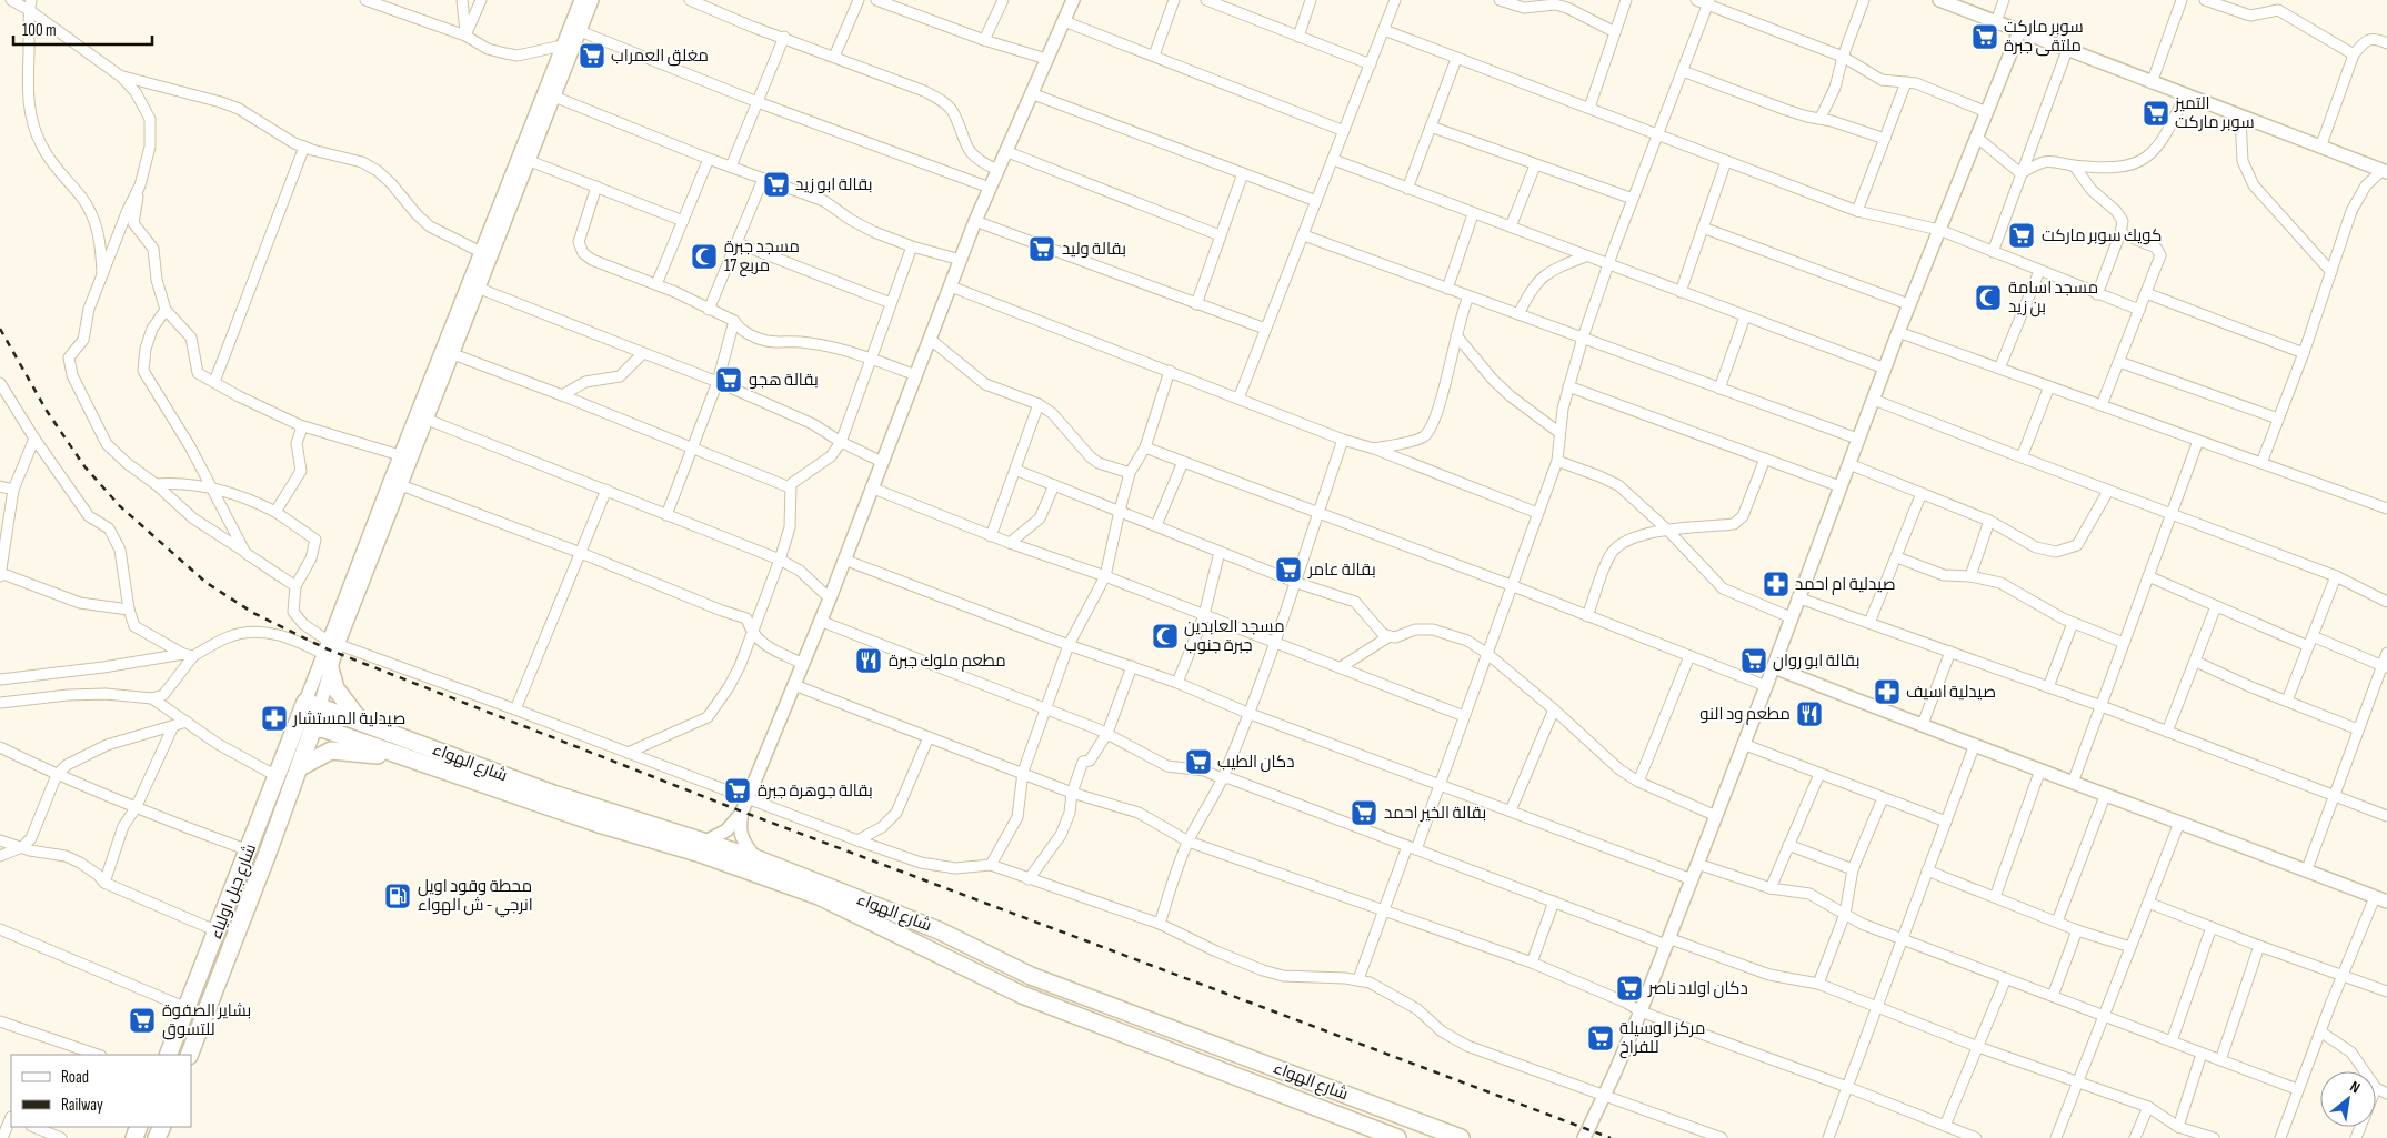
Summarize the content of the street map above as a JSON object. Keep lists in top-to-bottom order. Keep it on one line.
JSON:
{"streets":{"highway":["شارع الهواء","شارع جبل اولياء"]},"crossings":[["شارع الهواء","شارع جبل اولياء"]],"places":{"supermarket":["سوبر ماركت ملتقى جبرة","مغلق العمراب","التميز سوبر ماركت","بقالة ابو زيد","كويك سوبر ماركت","بقالة وليد","بقالة هجو","بقالة عامر","بقالة ابو روان","دكان الطيب","بقالة جوهرة جبرة","بقالة الخير احمد","دكان اولاد ناصر","بشاير الصفوة للتسوق","مركز الوسيلة للفراخ"],"mosque":["مسجد جبرة مربع 17","مسجد اسامة بن زيد","مسجد العابدين جبرة جنوب"],"pharmacy":["صيدلية ام احمد","صيدلية اسيف","صيدلية المستشار"],"restaurant":["مطعم ملوك جبرة","مطعم ود النو"],"fuel station":["محطة وقود اويل انرجي - ش الهواء"]},"legend":["Road","Railway"],"scale_bar":"100 m","north":"top right"}
